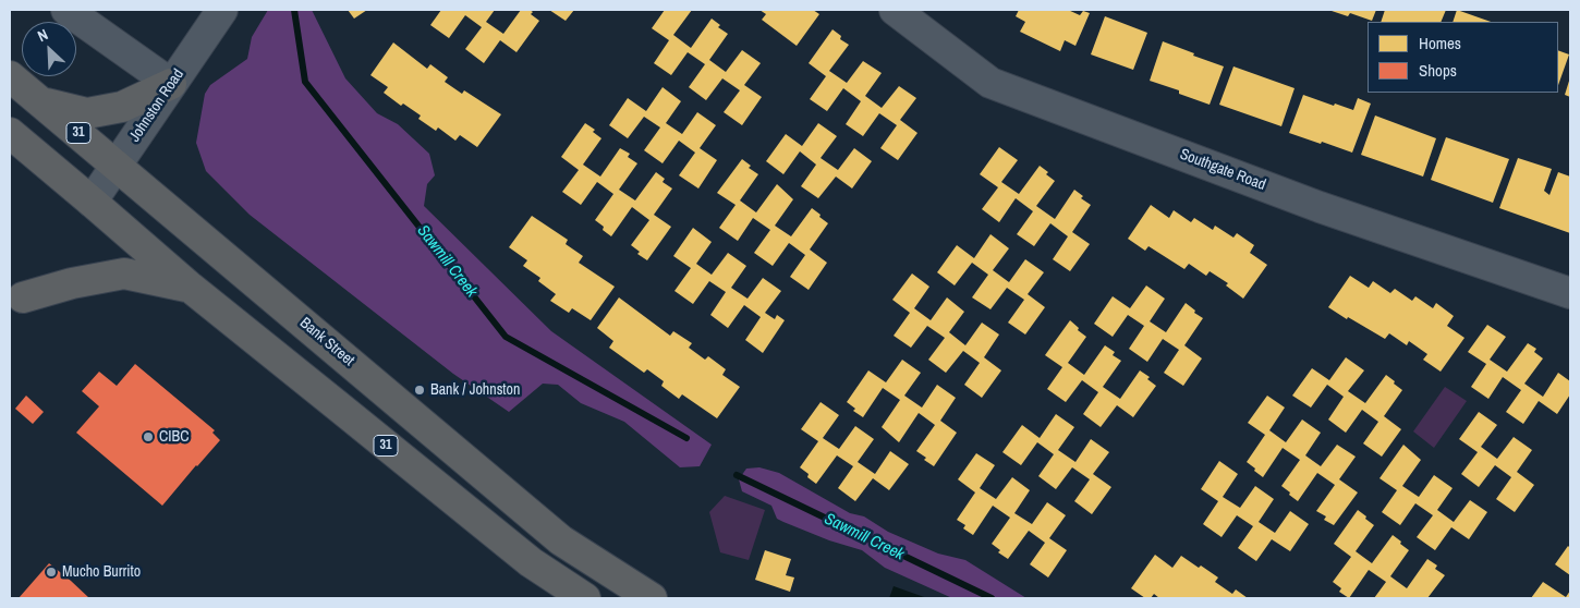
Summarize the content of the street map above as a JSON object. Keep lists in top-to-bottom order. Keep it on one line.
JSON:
{"streets":{"main road":["31","Bank Street"],"street":["Johnston Road","Southgate Road"]},"crossings":[["Johnston Road","31"],["Johnston Road","Bank Street"]],"water":["Sawmill Creek"],"places":["Bank / Johnston","CIBC","Mucho Burrito"],"legend":["Homes","Shops"],"north":"top left"}
